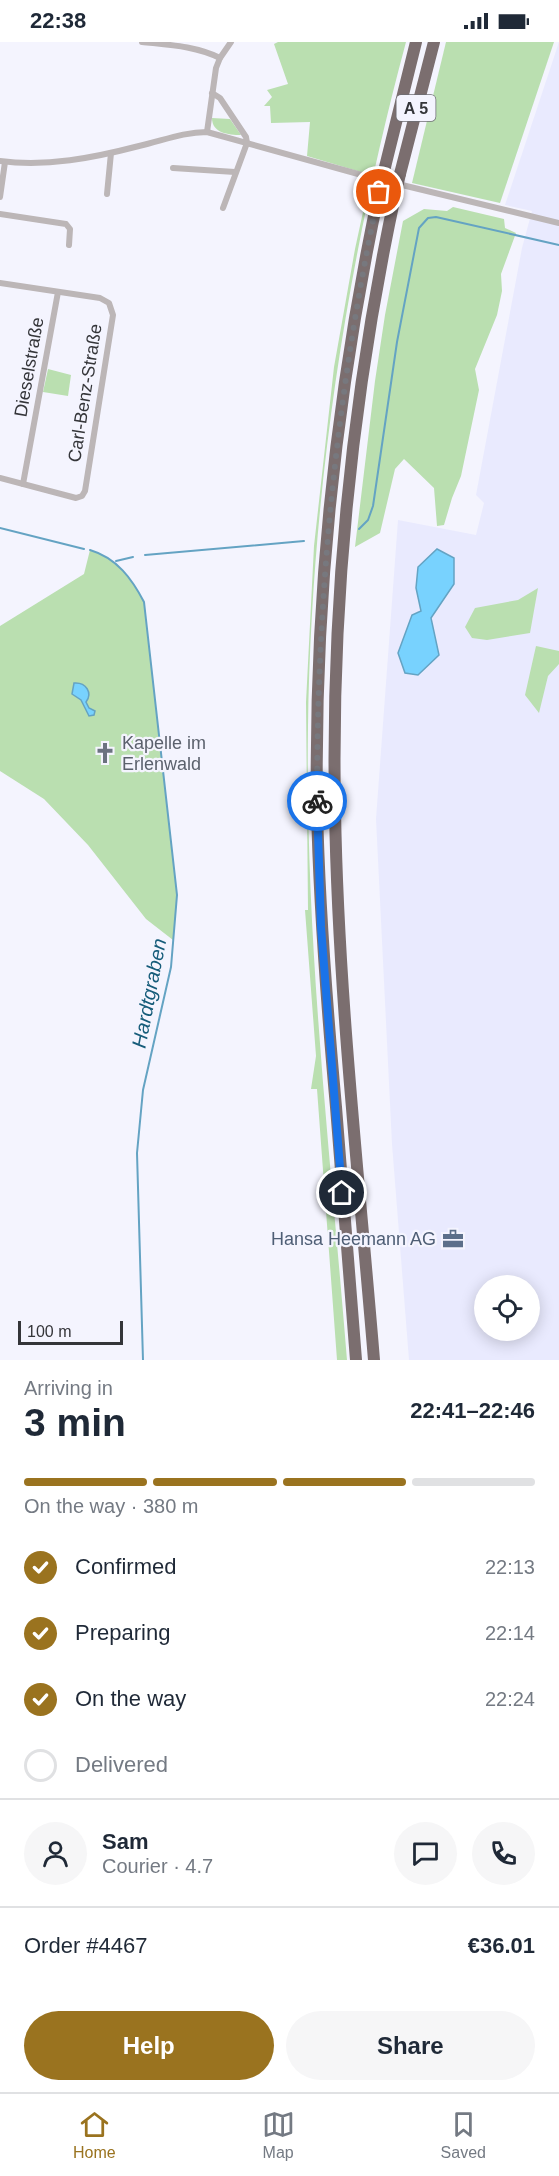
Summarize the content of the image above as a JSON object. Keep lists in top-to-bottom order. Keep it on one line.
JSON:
{"streets":{"highway":["A 5"],"street":["Dieselstraße","Carl-Benz-Straße"]},"crossings":[["Dieselstraße","Carl-Benz-Straße"]],"water":["Hardtgraben"],"places":{"church":["Kapelle im Erlenwald"],"office":["Hansa Heemann AG"]},"scale_bar":"100 m","page":{"status":"22:38","scale":"100 m","heading":["3 min","Arriving in","22:41–22:46"],"panel":["Sam","Courier · 4.7","Order #4467","€36.01"],"bar":"On the way · 380 m","list":[["Confirmed","22:13"],["Preparing","22:14"],["On the way","22:24"],"Delivered"],"buttons":["Help","Share"],"tabs":["Home","Map","Saved"]}}
